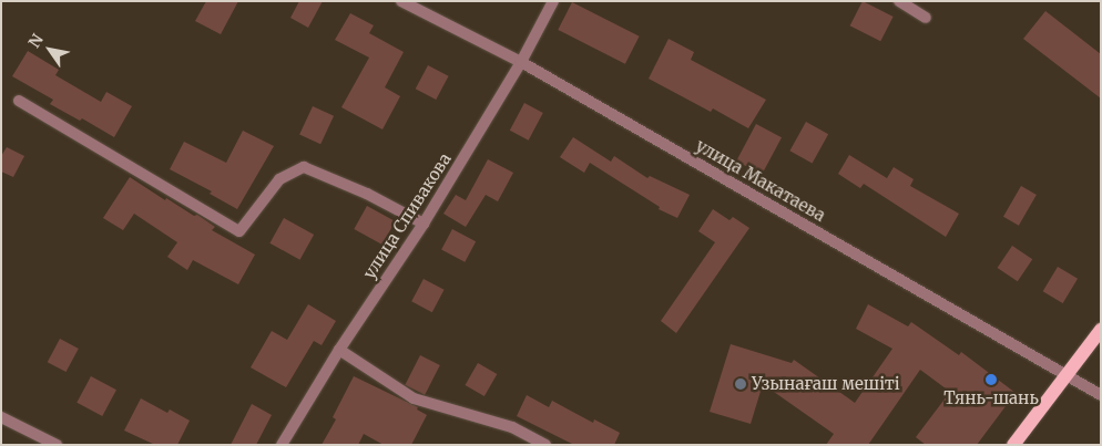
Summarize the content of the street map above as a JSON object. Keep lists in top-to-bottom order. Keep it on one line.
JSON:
{"streets":{"street":["улица Макатаева","улица Спивакова"]},"crossings":[["улица Макатаева","улица Спивакова"]],"places":["Тянь-шань","Узынағаш мешіті"],"north":"top left"}
